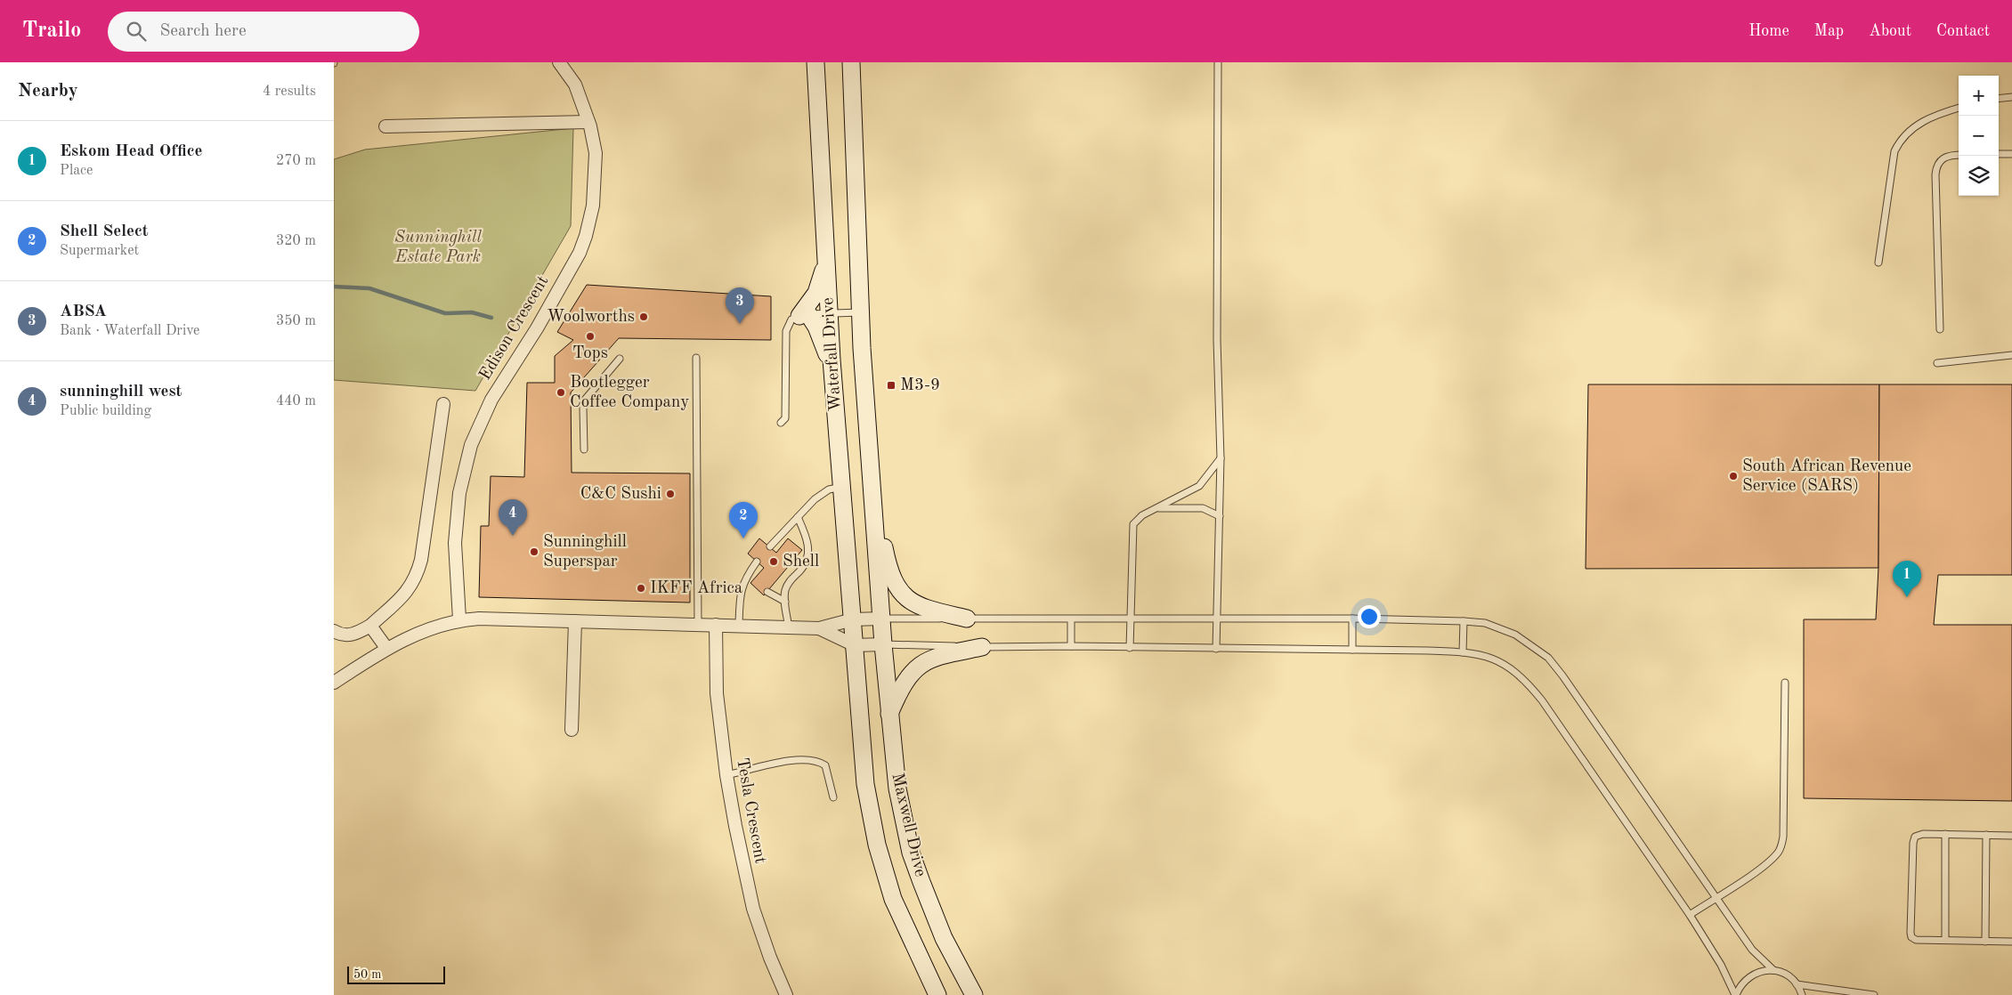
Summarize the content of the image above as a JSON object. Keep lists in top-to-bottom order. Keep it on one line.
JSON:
{"streets":{"main road":["Waterfall Drive","Maxwell Drive"],"street":["Edison Crescent","Tesla Crescent"]},"crossings":[["Waterfall Drive","Maxwell Drive"]],"parks":["Sunninghill Estate Park"],"places":{"other":["Woolworths","Tops","Bootlegger Coffee Company","South African Revenue Service (SARS)","C&C Sushi","Sunninghill Superspar","Shell","IKFF Africa"],"transit":["M3-9"]},"scale_bar":"50 m","page":{"header":"Trailo","search":"Search here","nav":["Home","Map","About","Contact"],"heading":["Nearby","4 results"],"map_buttons":["+","−"],"list":[{"mark":"1","name":"Eskom Head Office","note":"Place","value":"270 m"},{"mark":"2","name":"Shell Select","note":"Supermarket","value":"320 m"},{"mark":"3","name":"ABSA","note":"Bank · Waterfall Drive","value":"350 m"},{"mark":"4","name":"sunninghill west","note":"Public building","value":"440 m"}],"pins":["3","4","2","1"],"scale":"50 m"}}
